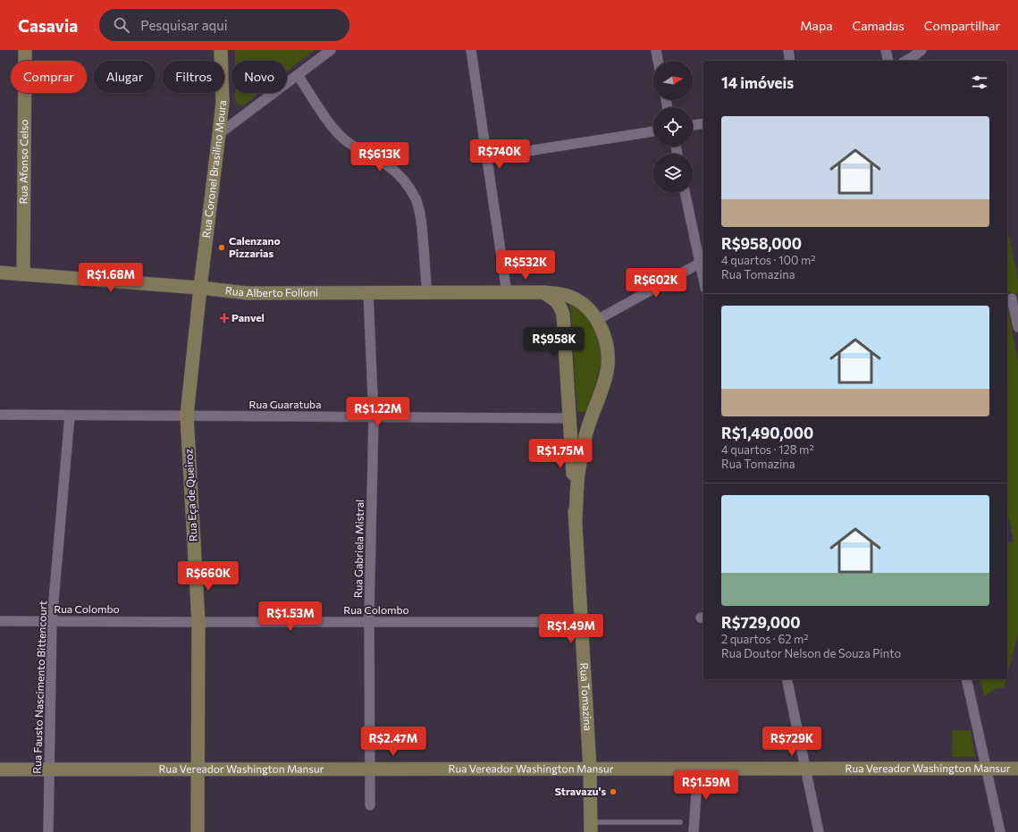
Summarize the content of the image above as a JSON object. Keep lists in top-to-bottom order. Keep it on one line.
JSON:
{"streets":{"main road":["Rua Afonso Celso","Rua Coronel Brasilino Moura","Rua Alberto Folloni","Rua Eça de Queiroz","Rua Tomazina","Rua Vereador Washington Mansur"],"street":["Rua Guaratuba","Rua Gabriela Mistral","Rua Colombo","Rua Fausto Nascimento Bittencourt"]},"crossings":[["Rua Afonso Celso","Rua Alberto Folloni"],["Rua Coronel Brasilino Moura","Rua Alberto Folloni"],["Rua Coronel Brasilino Moura","Rua Eça de Queiroz"],["Rua Alberto Folloni","Rua Eça de Queiroz"],["Rua Alberto Folloni","Rua Gabriela Mistral"],["Rua Alberto Folloni","Rua Tomazina"],["Rua Guaratuba","Rua Eça de Queiroz"],["Rua Guaratuba","Rua Gabriela Mistral"],["Rua Guaratuba","Rua Fausto Nascimento Bittencourt"],["Rua Guaratuba","Rua Tomazina"],["Rua Eça de Queiroz","Rua Colombo"],["Rua Eça de Queiroz","Rua Vereador Washington Mansur"],["Rua Gabriela Mistral","Rua Colombo"],["Rua Gabriela Mistral","Rua Vereador Washington Mansur"],["Rua Colombo","Rua Fausto Nascimento Bittencourt"],["Rua Colombo","Rua Tomazina"],["Rua Fausto Nascimento Bittencourt","Rua Vereador Washington Mansur"],["Rua Tomazina","Rua Vereador Washington Mansur"]],"places":{"other":["Calenzano Pizzarias","Stravazu's"],"health":["Panvel"]},"north":"right","page":{"header":"Casavia","search":"Pesquisar aqui","nav":["Mapa","Camadas","Compartilhar"],"chip":["Comprar","Alugar","Filtros","Novo"],"heading":"14 imóveis","list":[{"name":"R$958,000","note":"4 quartos · 100 m² · Rua Tomazina"},{"name":"R$1,490,000","note":"4 quartos · 128 m² · Rua Tomazina"},{"name":"R$729,000","note":"2 quartos · 62 m² · Rua Doutor Nelson de Souza Pinto"}],"price":["R$740K","R$613K","R$532K","R$1.68M","R$602K","R$958K","R$1.22M","R$1.75M","R$660K","R$1.53M","R$1.49M","R$2.47M","R$729K","R$1.59M"]}}
